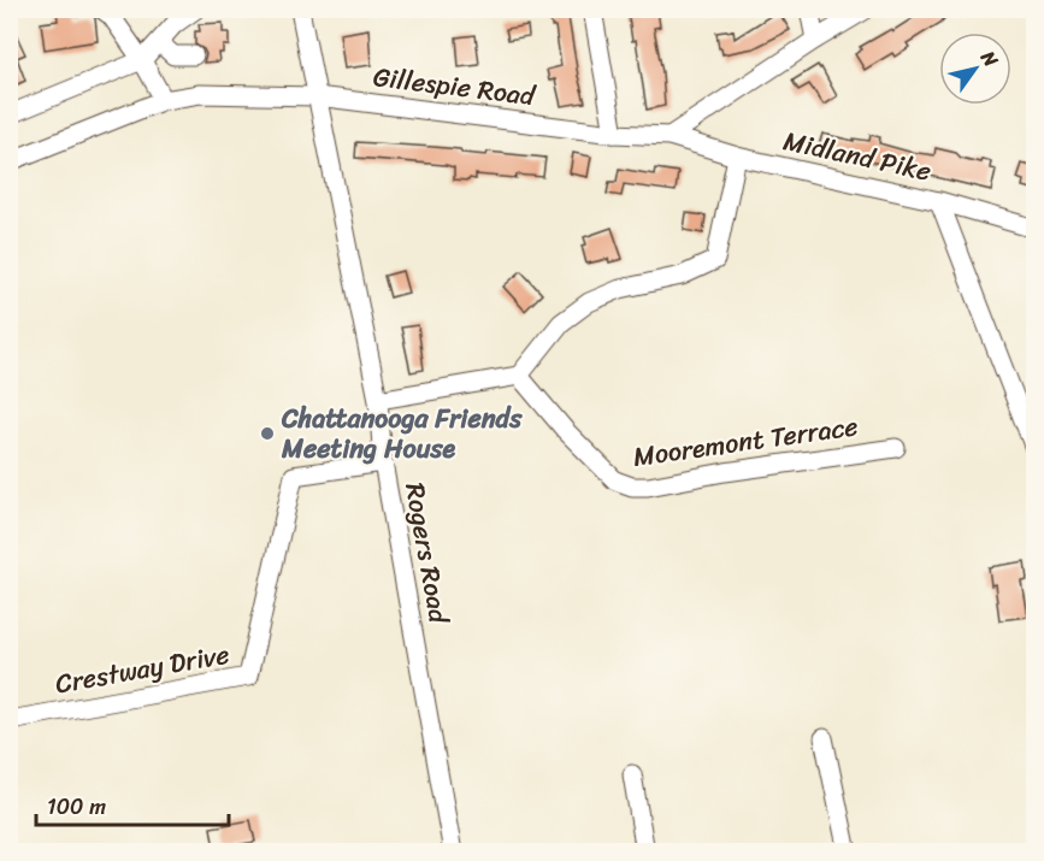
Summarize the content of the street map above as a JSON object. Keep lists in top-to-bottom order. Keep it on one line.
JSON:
{"streets":{"street":["Gillespie Road","Midland Pike","Mooremont Terrace","Rogers Road","Crestway Drive"]},"crossings":[["Gillespie Road","Midland Pike"],["Gillespie Road","Rogers Road"],["Rogers Road","Crestway Drive"]],"places":["Chattanooga Friends Meeting House"],"scale_bar":"100 m","north":"top right"}
